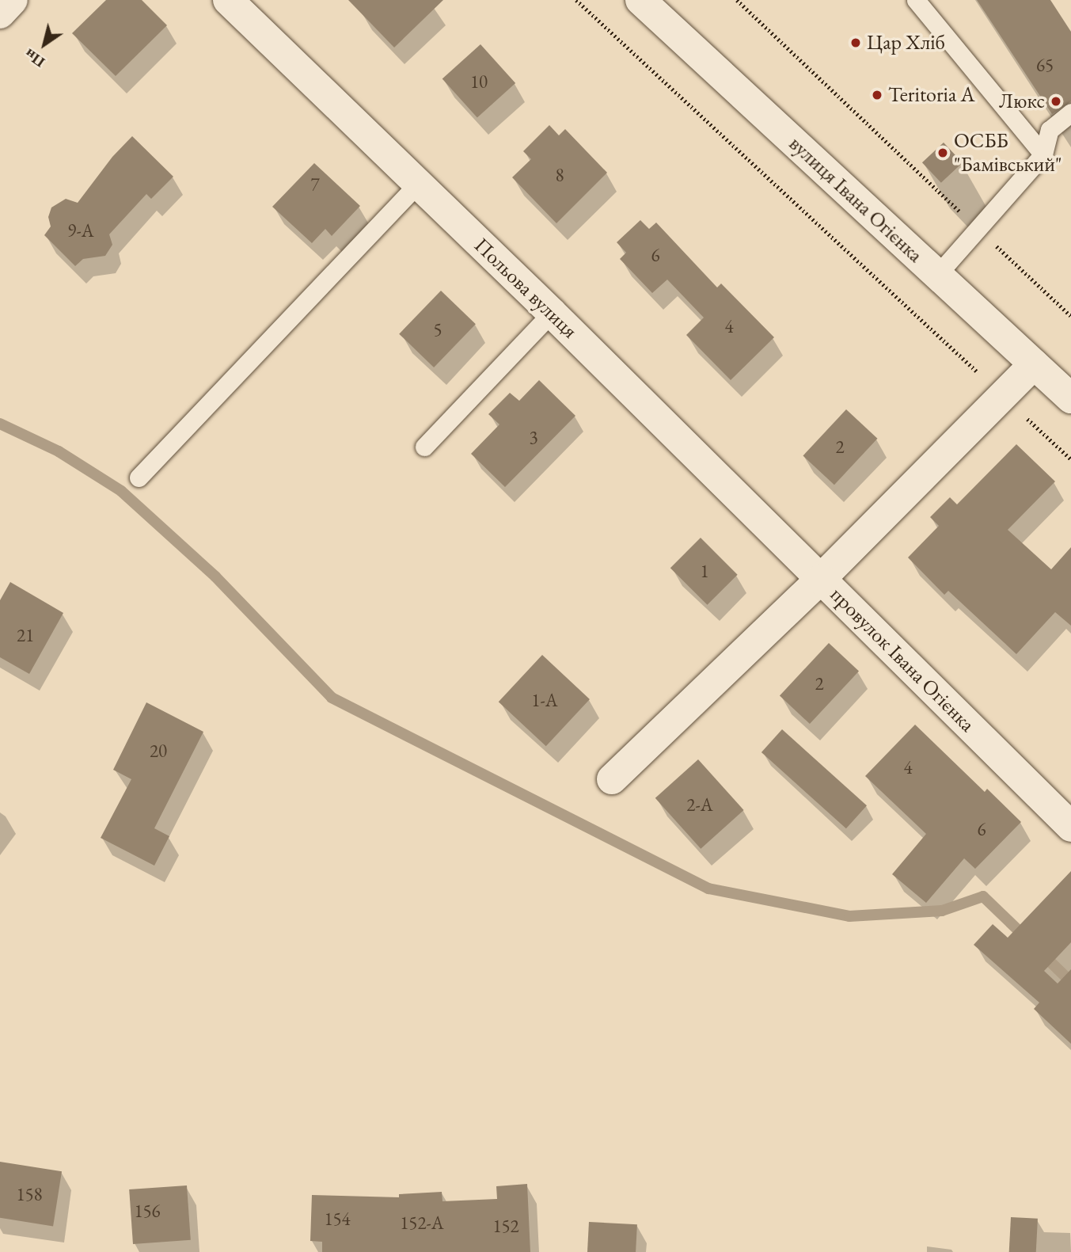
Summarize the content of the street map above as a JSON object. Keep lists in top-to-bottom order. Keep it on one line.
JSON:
{"streets":{"street":["вулиця Івана Огієнка","Польова вулиця","провулок Івана Огієнка"]},"crossings":[["Польова вулиця","провулок Івана Огієнка"]],"places":["Цар Хліб","Teritoria A","Люкс","ОСББ \"Бамівський\""],"house_numbers":["65","10","8","7","9-А","6","4","5","3","2","1","21","2","1-А","20","4","2-А","6","158","156","154","152-А","152"],"north":"bottom left"}
